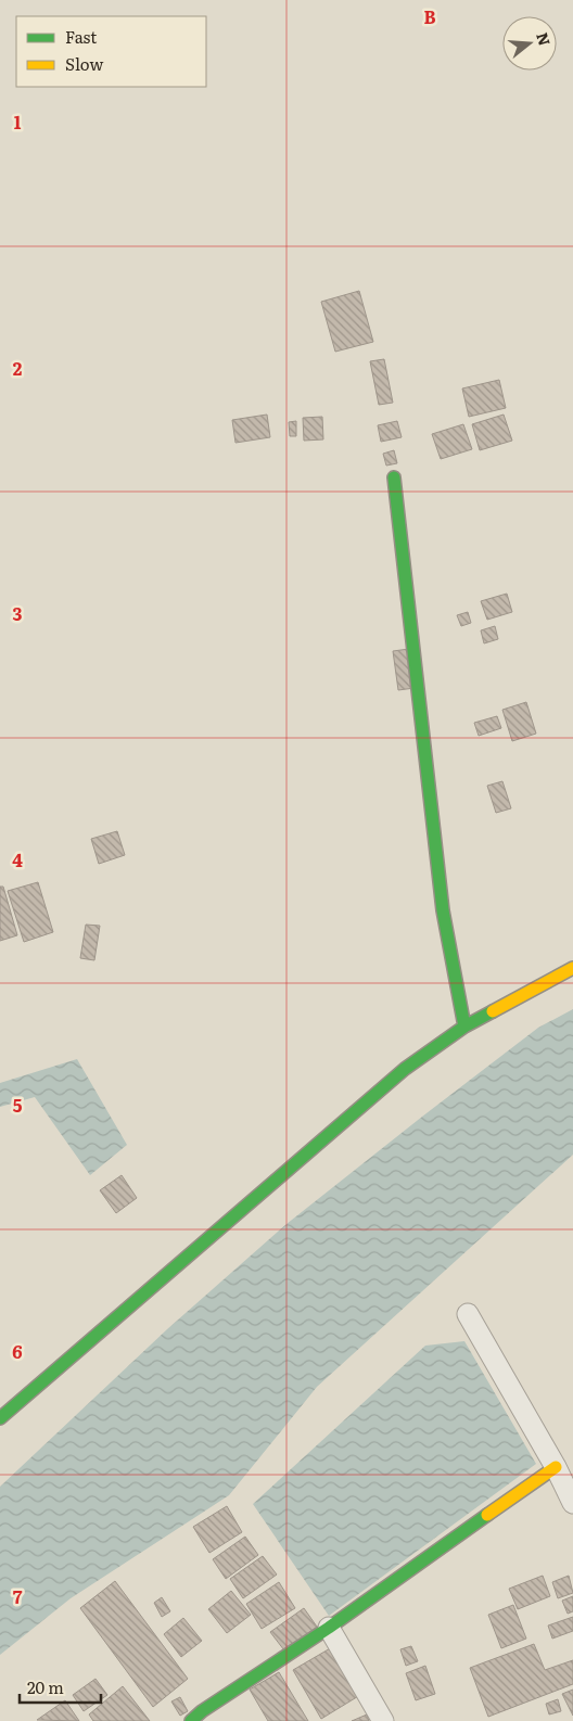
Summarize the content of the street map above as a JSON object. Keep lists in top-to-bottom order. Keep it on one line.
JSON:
{"legend":["Fast","Slow"],"scale_bar":"20 m","north":"right","grid":{"columns":["B"],"rows":["1","2","3","4","5","6","7"]}}
